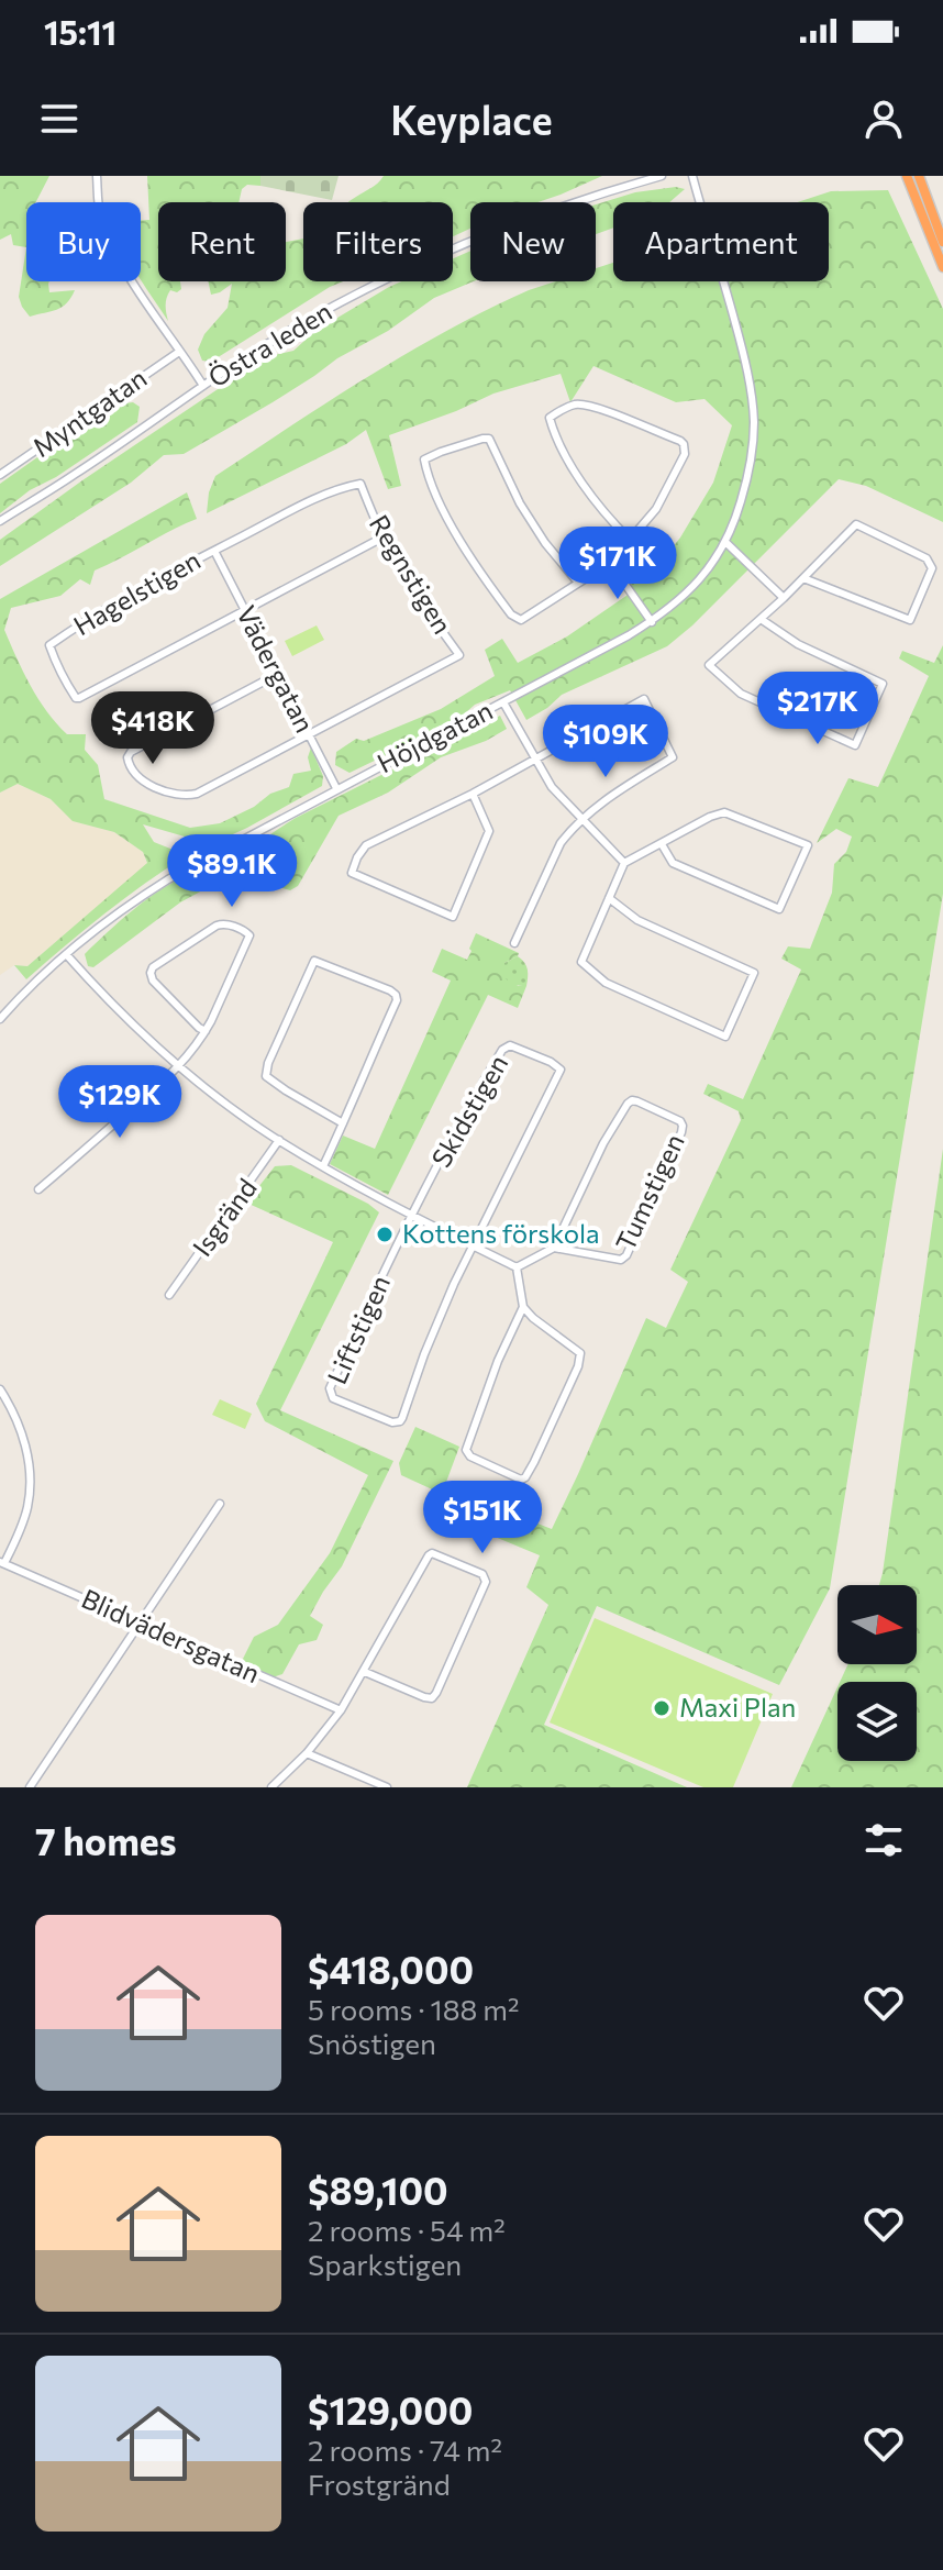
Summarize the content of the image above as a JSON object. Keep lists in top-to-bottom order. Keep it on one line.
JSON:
{"streets":{"street":["Östra leden","Myntgatan","Regnstigen","Hagelstigen","Vädergatan","Höjdgatan","Skidstigen","Tumstigen","Isgränd","Liftstigen","Blidvädersgatan"]},"crossings":[["Regnstigen","Hagelstigen"],["Regnstigen","Vädergatan"],["Hagelstigen","Vädergatan"],["Vädergatan","Höjdgatan"],["Skidstigen","Liftstigen"]],"places":["Kottens förskola","Maxi Plan"],"north":"right","page":{"status":"15:11","header":"Keyplace","chip":["Buy","Rent","Filters","New","Apartment"],"price":["$171K","$217K","$418K","$109K","$89.1K","$129K","$151K"],"heading":"7 homes","list":[{"name":"$418,000","note":"5 rooms · 188 m² · Snöstigen"},{"name":"$89,100","note":"2 rooms · 54 m² · Sparkstigen"},{"name":"$129,000","note":"2 rooms · 74 m² · Frostgränd"}]}}
